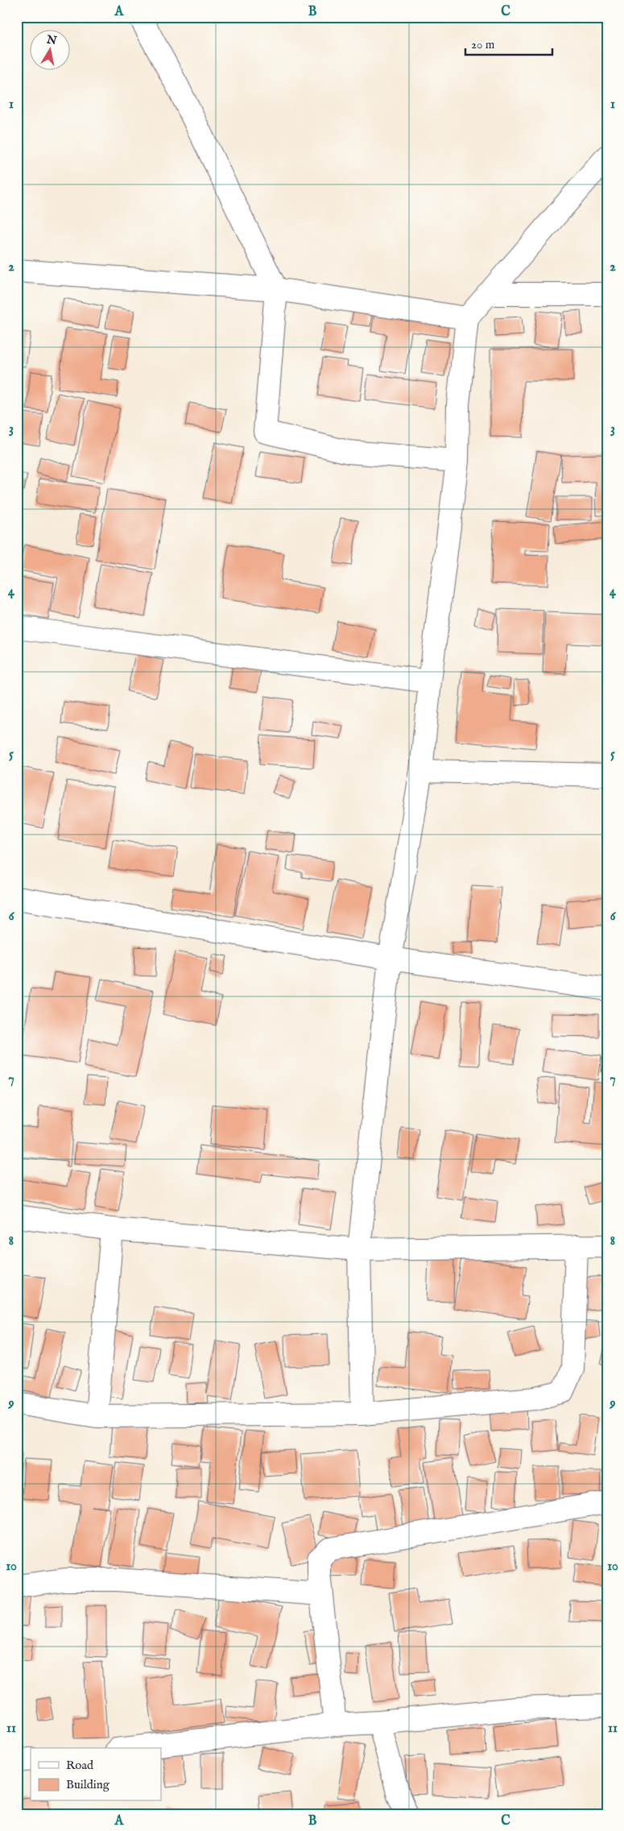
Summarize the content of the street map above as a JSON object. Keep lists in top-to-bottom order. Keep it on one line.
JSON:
{"legend":["Road","Building"],"scale_bar":"20 m","north":"top","grid":{"columns":["A","B","C"],"rows":["1","2","3","4","5","6","7","8","9","10","11"]}}
